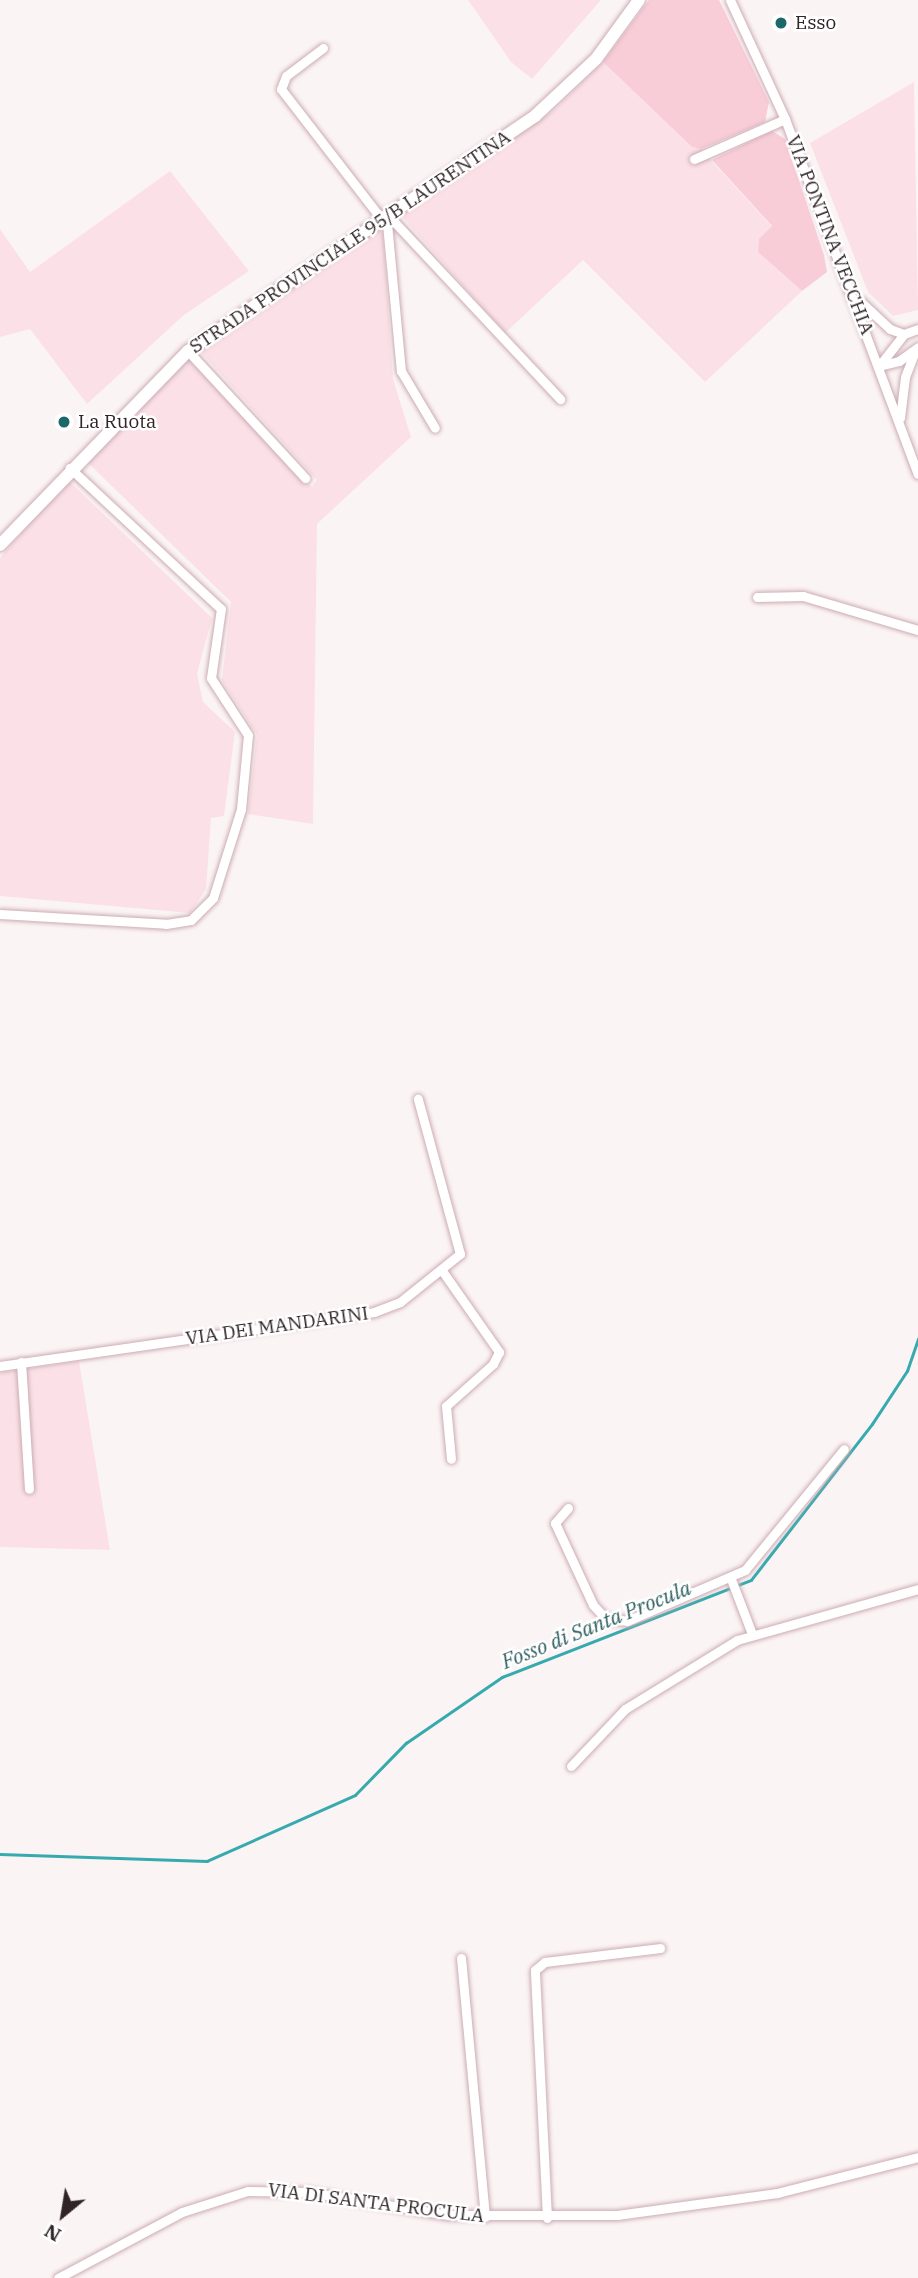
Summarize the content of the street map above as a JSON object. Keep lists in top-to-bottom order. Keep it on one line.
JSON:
{"streets":{"main road":["STRADA PROVINCIALE 95/B LAURENTINA"],"street":["VIA PONTINA VECCHIA","VIA DEI MANDARINI","VIA DI SANTA PROCULA"]},"water":["Fosso di Santa Procula"],"places":["Esso","La Ruota"],"north":"bottom left"}
